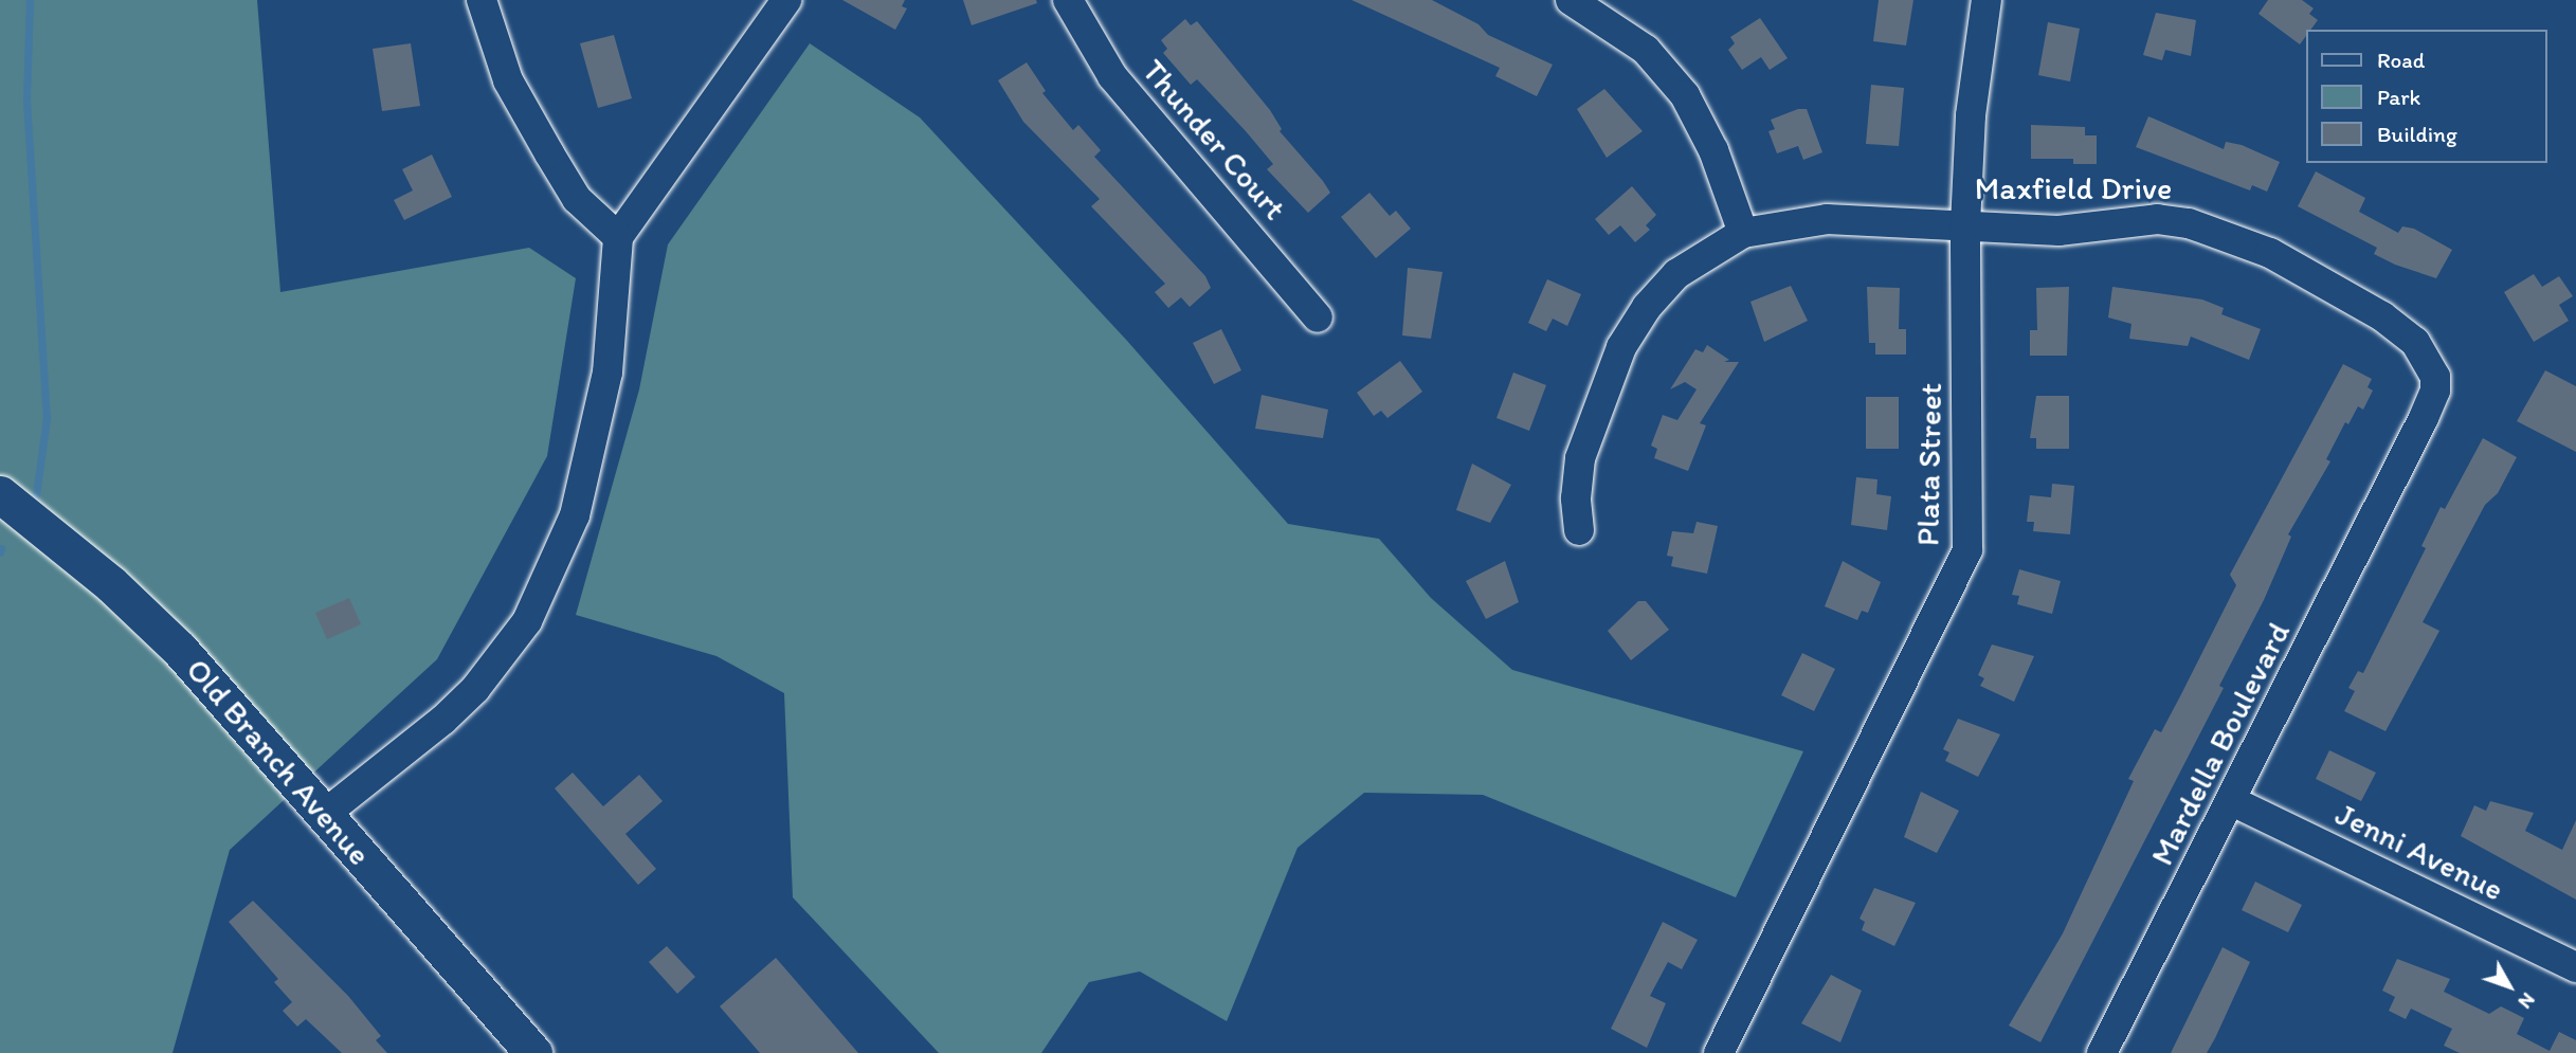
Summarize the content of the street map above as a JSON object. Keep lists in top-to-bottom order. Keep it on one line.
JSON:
{"streets":{"main road":["Old Branch Avenue"],"street":["Thunder Court","Maxfield Drive","Plata Street","Mardella Boulevard","Jenni Avenue"]},"crossings":[["Maxfield Drive","Plata Street"],["Maxfield Drive","Mardella Boulevard"],["Mardella Boulevard","Jenni Avenue"]],"legend":["Road","Park","Building"],"north":"bottom right"}
